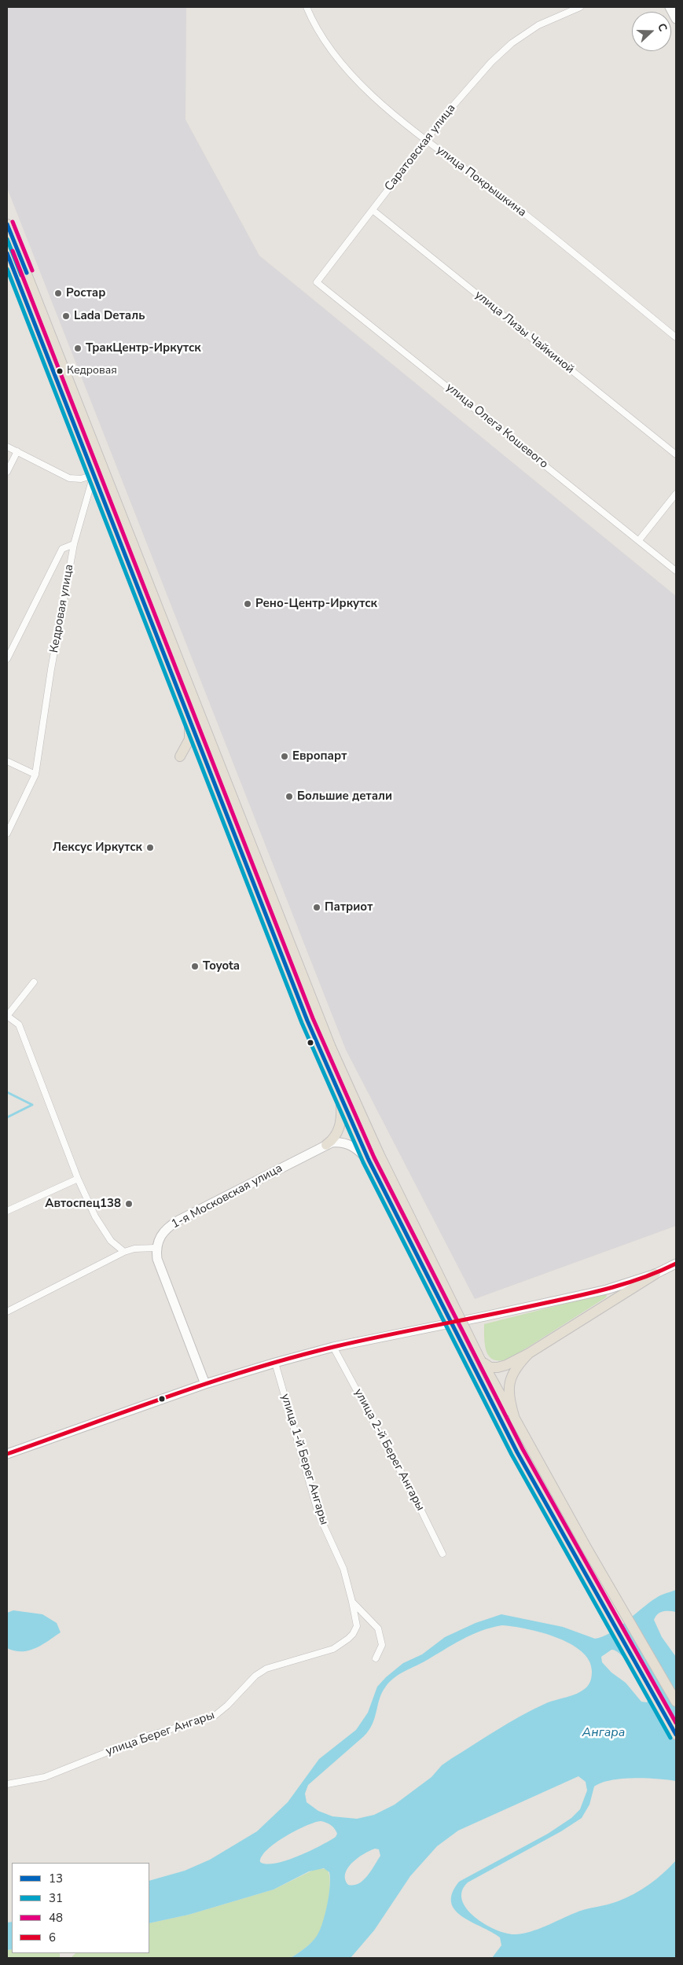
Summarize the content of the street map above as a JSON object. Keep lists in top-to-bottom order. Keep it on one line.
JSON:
{"streets":{"main road":["1-я Московская улица"],"street":["Саратовская улица","улица Покрышкина","улица Лизы Чайкиной","улица Олега Кошевого","Кедровая улица","улица 2-й Берег Ангары","улица 1-й Берег Ангары","улица Берег Ангары"]},"crossings":[["Саратовская улица","улица Покрышкина"],["Саратовская улица","улица Лизы Чайкиной"],["Саратовская улица","улица Олега Кошевого"],["улица 1-й Берег Ангары","улица Берег Ангары"]],"water":["Ангара"],"places":["Ростар","Lada Dеталь","ТракЦентр-Иркутск","Кедровая","Рено-Центр-Иркутск","Европарт","Большие детали","Лексус Иркутск","Патриот","Toyota","Автоспец138"],"lines":["transit line 48","transit line 13","transit line 31","transit line 6"],"legend":["13","31","48","6"],"north":"right"}
